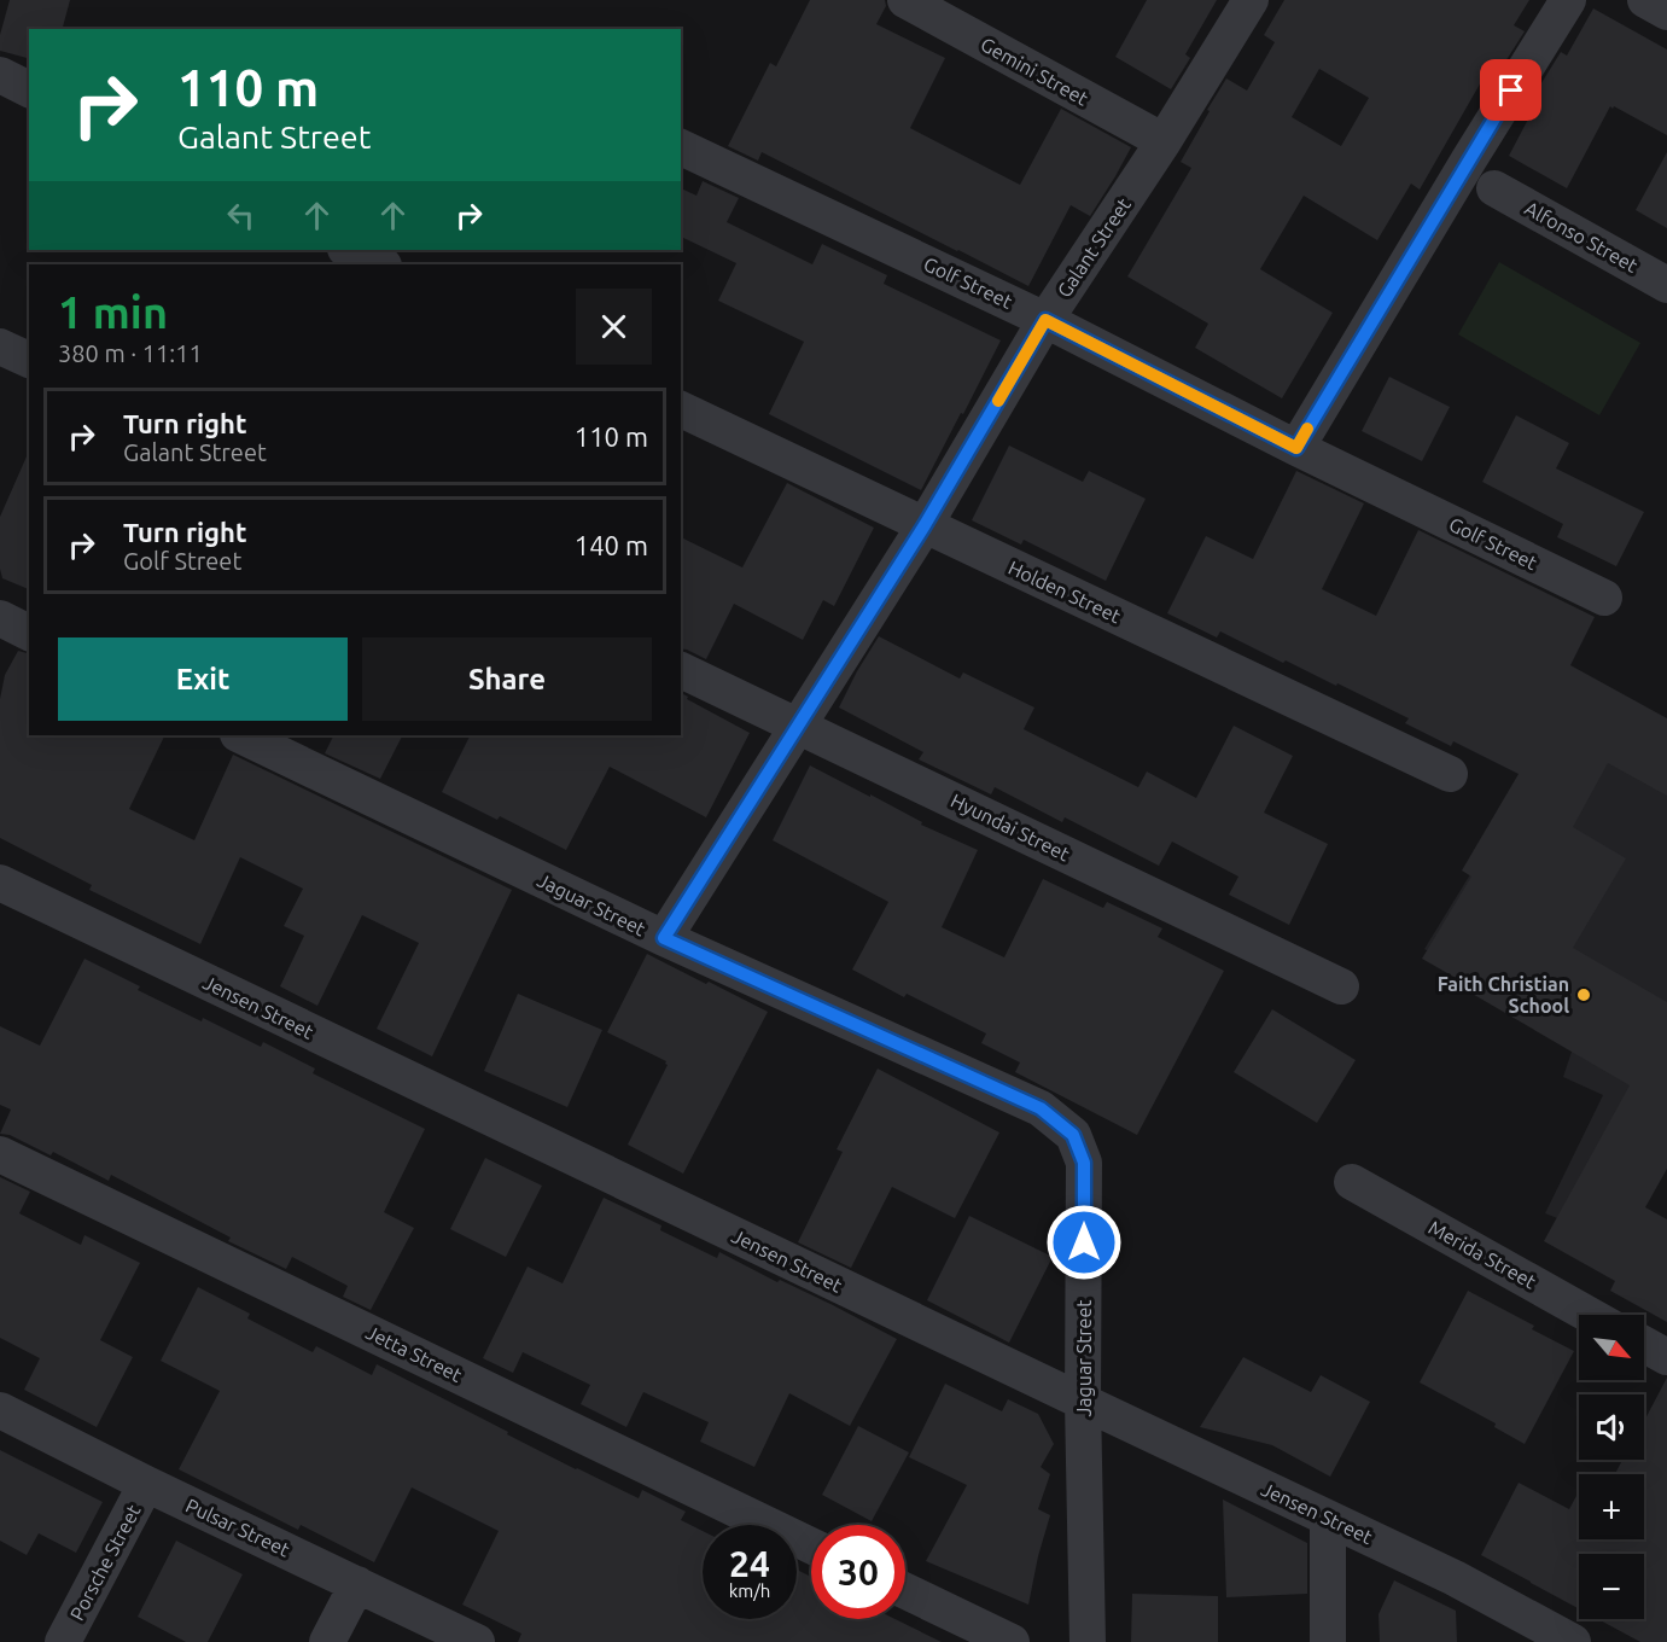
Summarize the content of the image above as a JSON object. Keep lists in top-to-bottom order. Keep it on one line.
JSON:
{"streets":{"street":["Gemini Street","Alfonso Street","Galant Street","Golf Street","Holden Street","Hyundai Street","Jaguar Street","Jensen Street","Merida Street","Jetta Street","Pulsar Street","Porsche Street"]},"crossings":[["Gemini Street","Galant Street"],["Galant Street","Golf Street"],["Galant Street","Holden Street"],["Galant Street","Hyundai Street"],["Galant Street","Jaguar Street"],["Jaguar Street","Jensen Street"],["Pulsar Street","Porsche Street"]],"places":["Faith Christian School"],"north":"bottom right","page":{"turn":["110 m","Galant Street"],"heading":["1 min","380 m · 11:11"],"list":[{"name":"Turn right","note":"Galant Street","value":"110 m"},{"name":"Turn right","note":"Golf Street","value":"140 m"}],"buttons":["Exit","Share"],"map_buttons":["+","−"],"speed":"24 km/h","limit":"30"}}
